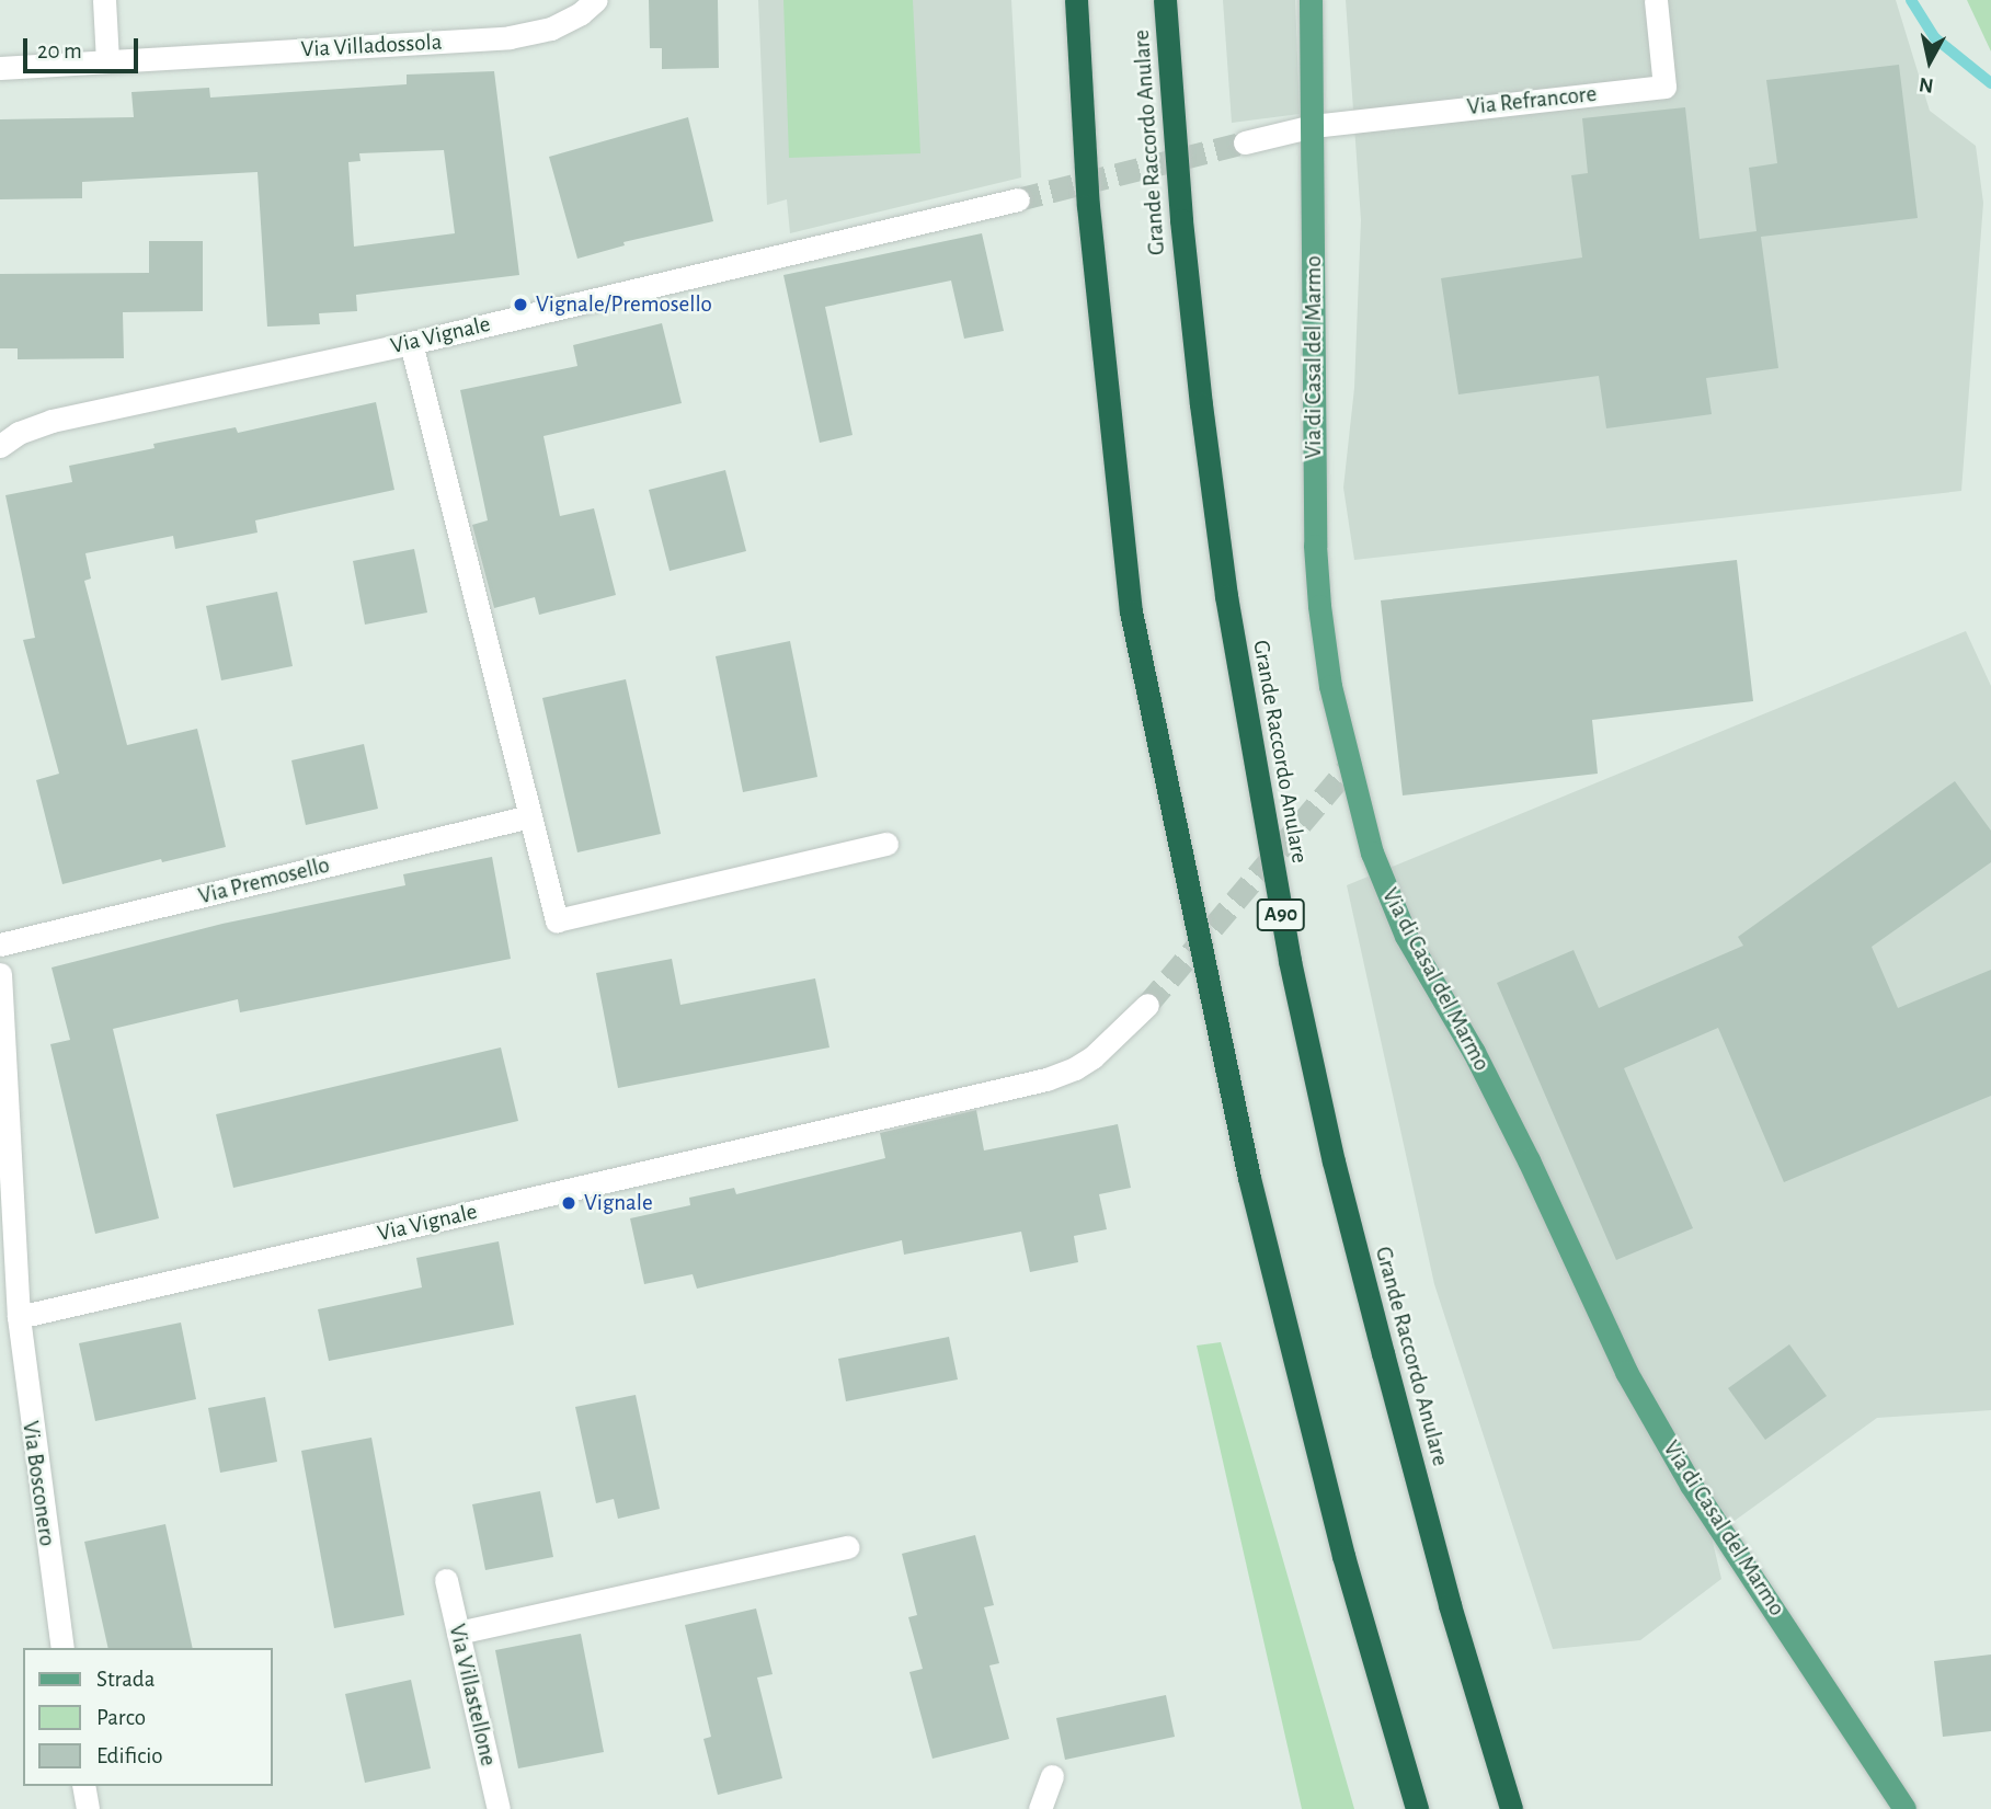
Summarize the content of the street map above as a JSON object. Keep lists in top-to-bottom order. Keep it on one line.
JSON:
{"streets":{"highway":["Grande Raccordo Anulare","A90"],"main road":["Via di Casal del Marmo"],"street":["Via Villadossola","Via Refrancore","Via Vignale","Via Premosello","Via Bosconero","Via Villastellone"]},"crossings":[["Via Refrancore","Via di Casal del Marmo"],["Via Vignale","Via Bosconero"]],"places":["Vignale/Premosello","Vignale"],"legend":["Strada","Parco","Edificio"],"scale_bar":"20 m","north":"bottom"}
